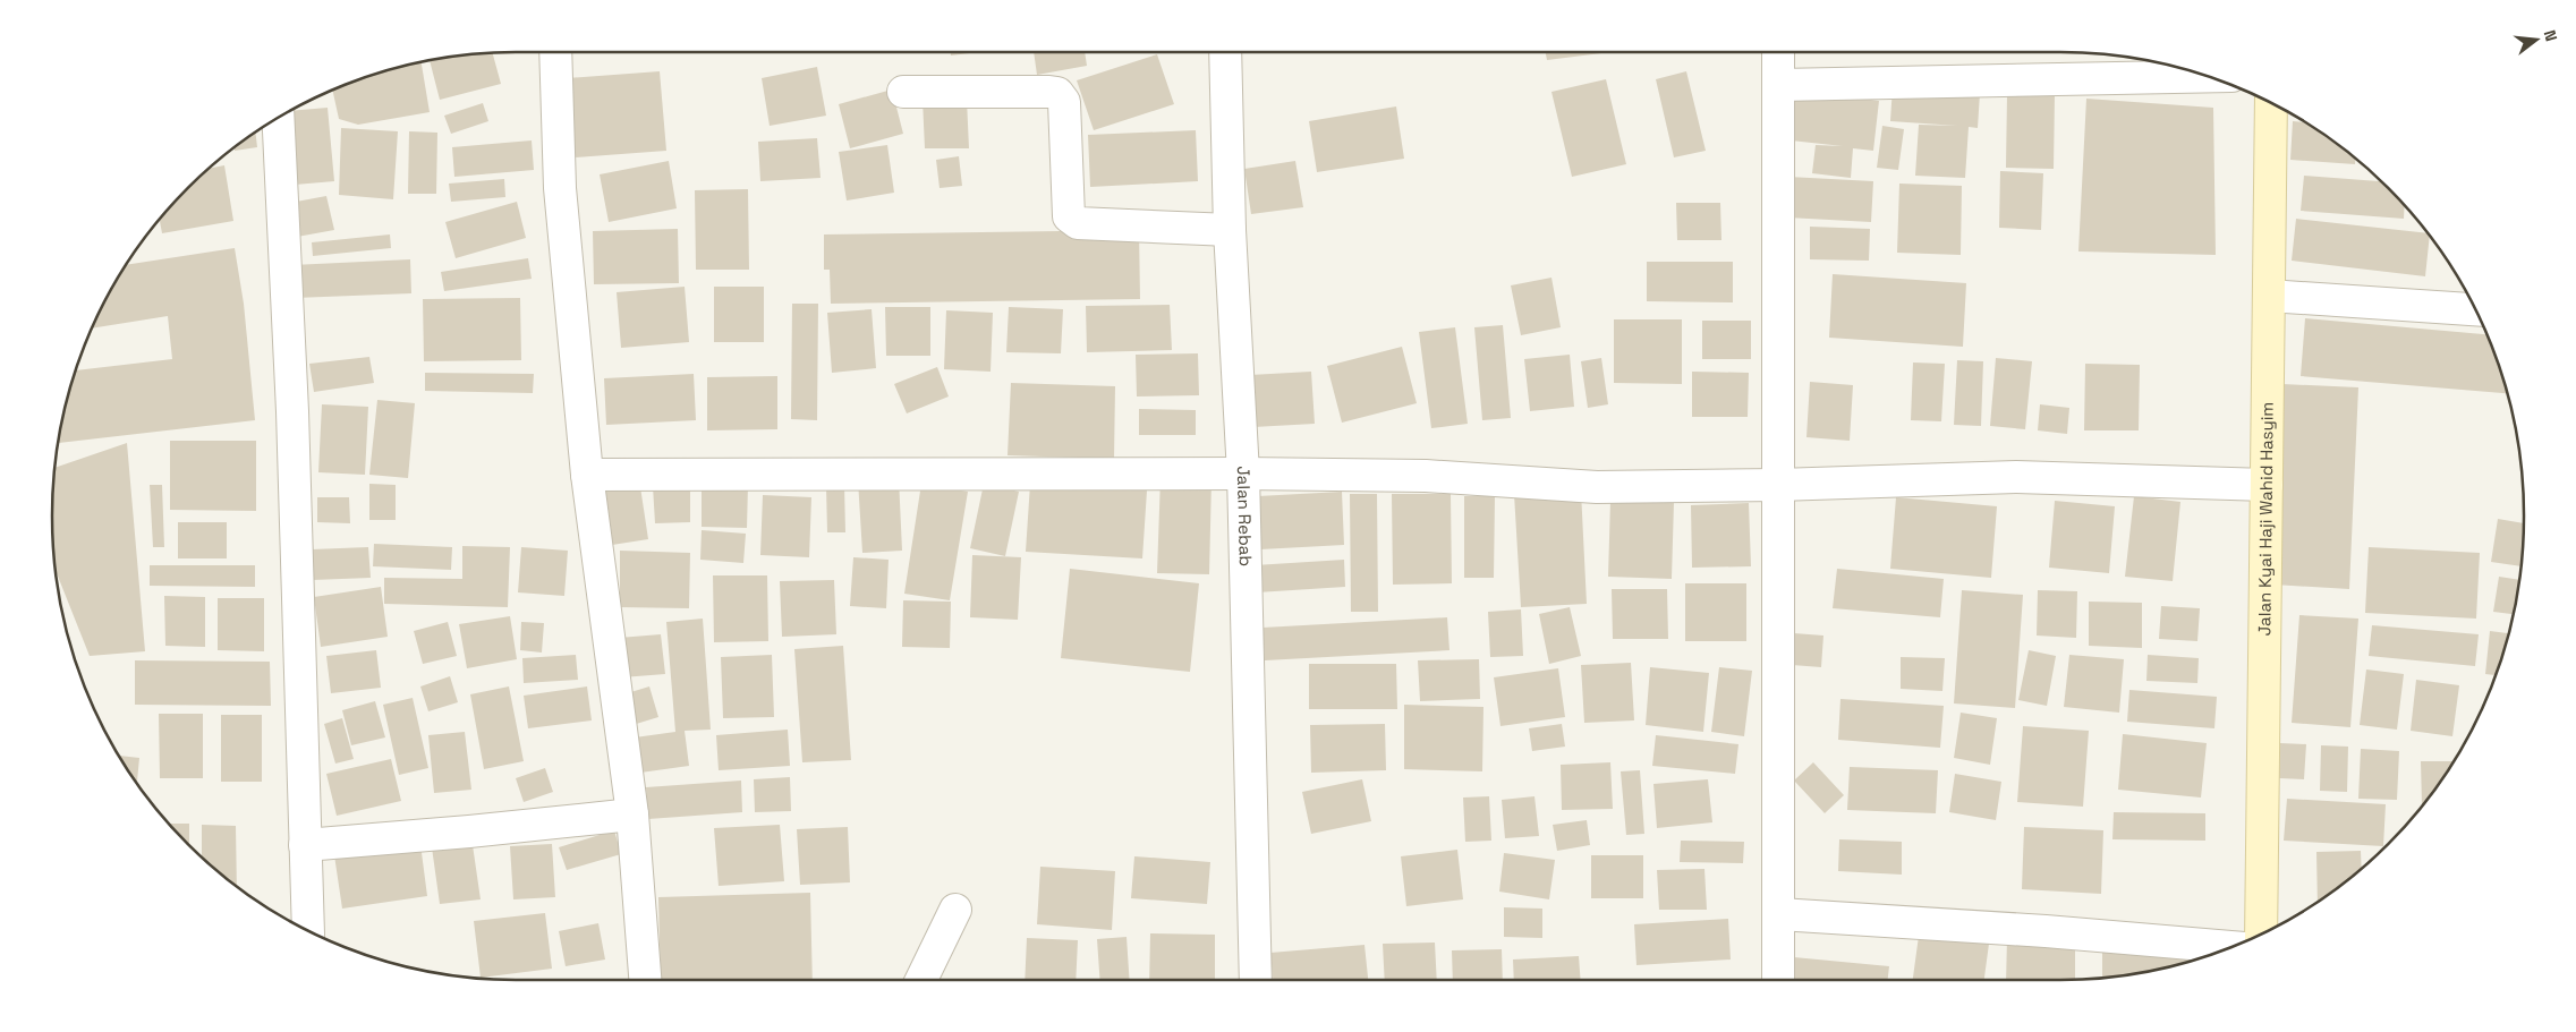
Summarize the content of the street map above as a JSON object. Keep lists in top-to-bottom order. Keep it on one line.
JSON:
{"streets":{"main road":["Jalan Kyai Haji Wahid Hasyim"],"street":["Jalan Rebab"]},"north":"right"}
